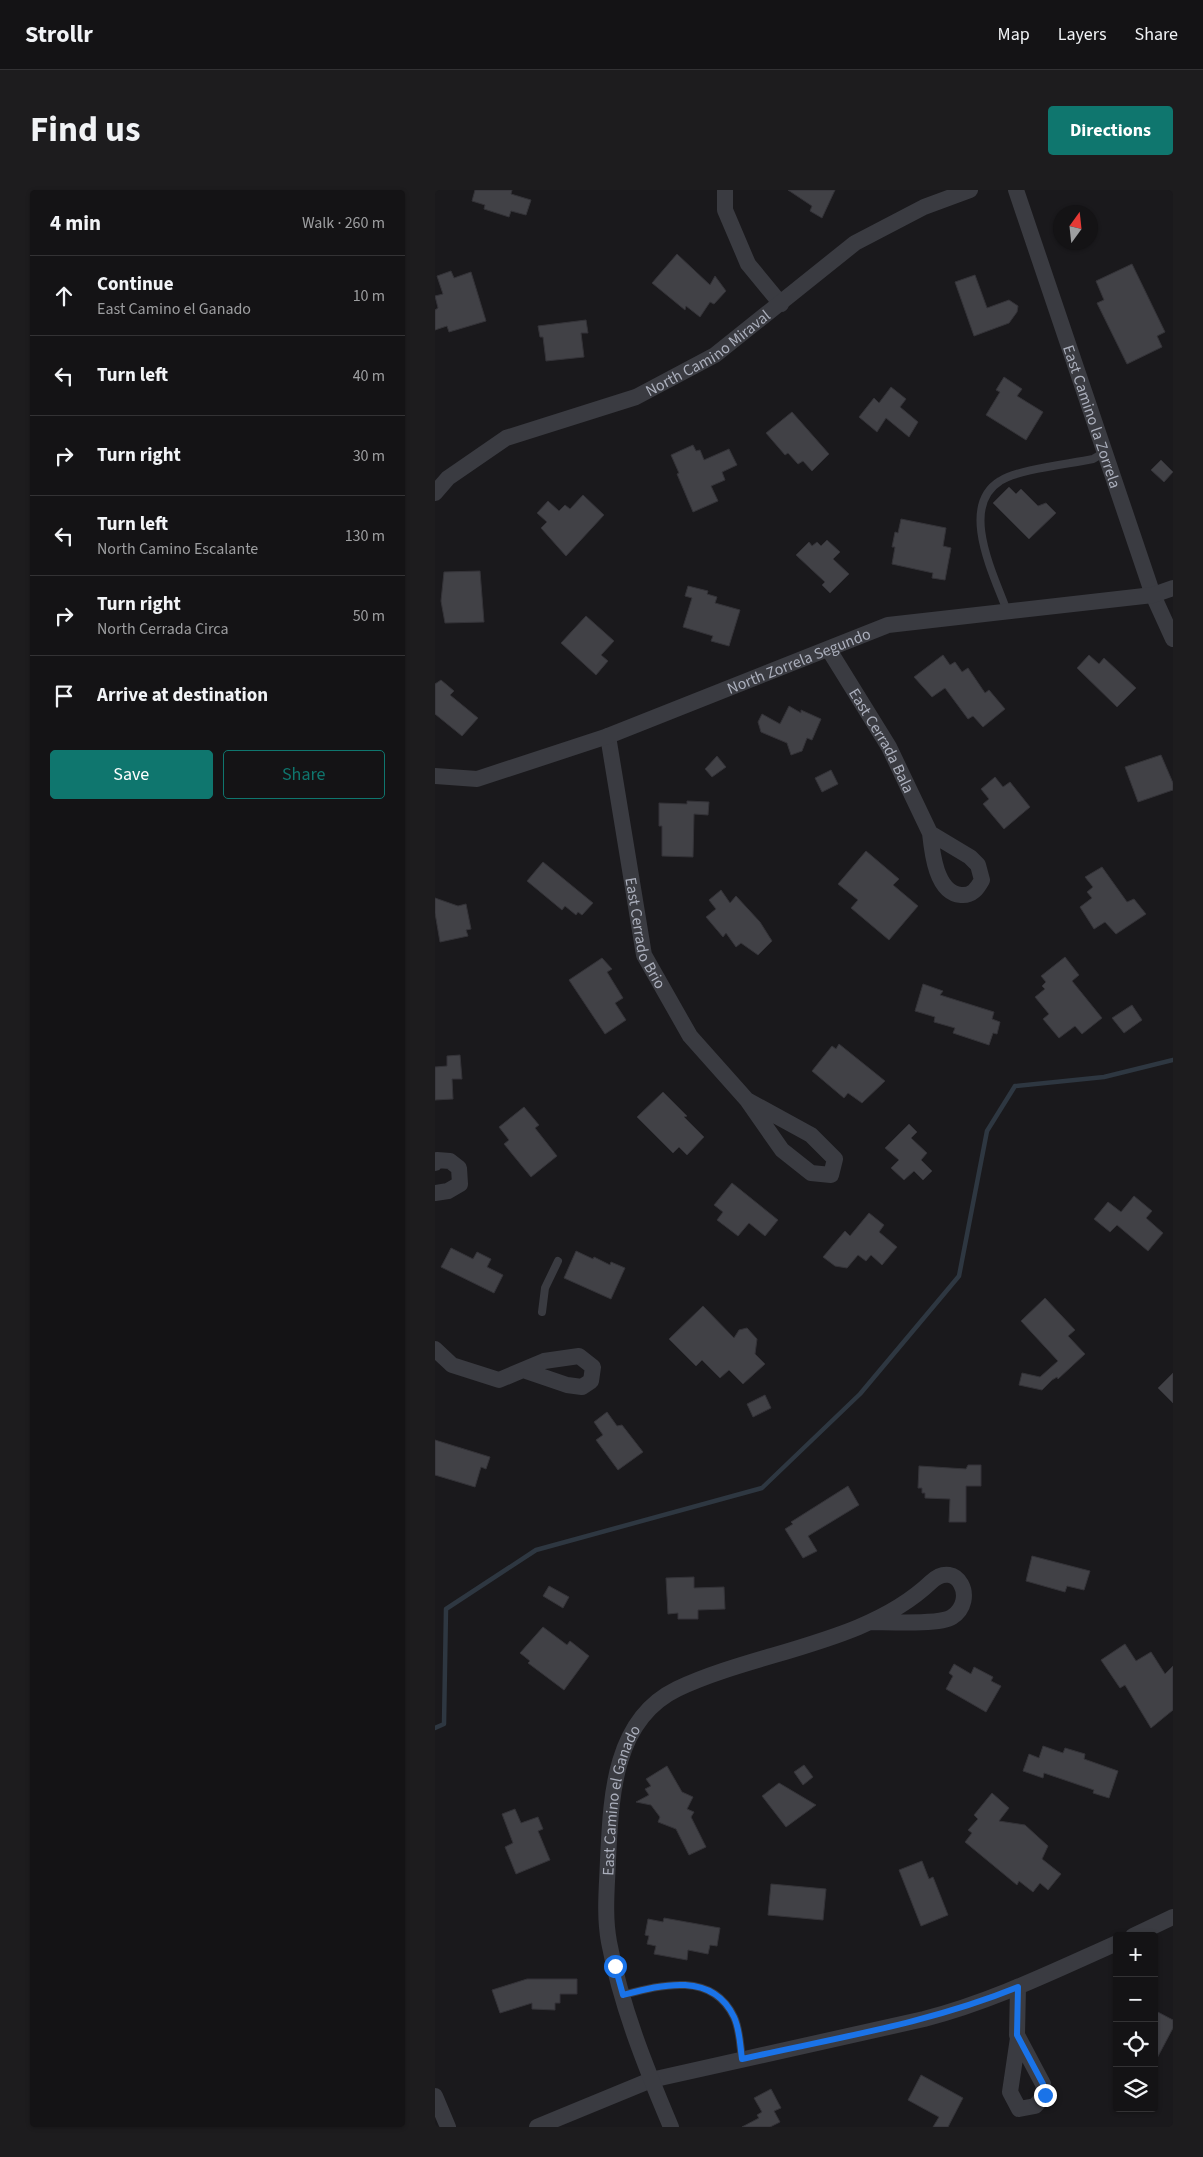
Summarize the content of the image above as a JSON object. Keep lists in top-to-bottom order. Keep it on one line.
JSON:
{"streets":{"street":["North Camino Miraval","East Camino la Zorrela","North Zorrela Segundo","East Cerrada Bala","East Cerrado Brio","East Camino el Ganado"]},"crossings":[["East Camino la Zorrela","North Zorrela Segundo"],["North Zorrela Segundo","East Cerrada Bala"],["North Zorrela Segundo","East Cerrado Brio"]],"north":"top","page":{"header":"Strollr","nav":["Map","Layers","Share"],"title":"Find us","buttons":["Directions",["Save","Share"]],"heading":["4 min","Walk · 260 m"],"list":[["Continue","East Camino el Ganado","10 m"],["Turn left","40 m"],["Turn right","30 m"],["Turn left","North Camino Escalante","130 m"],["Turn right","North Cerrada Circa","50 m"],"Arrive at destination"],"map_buttons":["+","−"]}}
